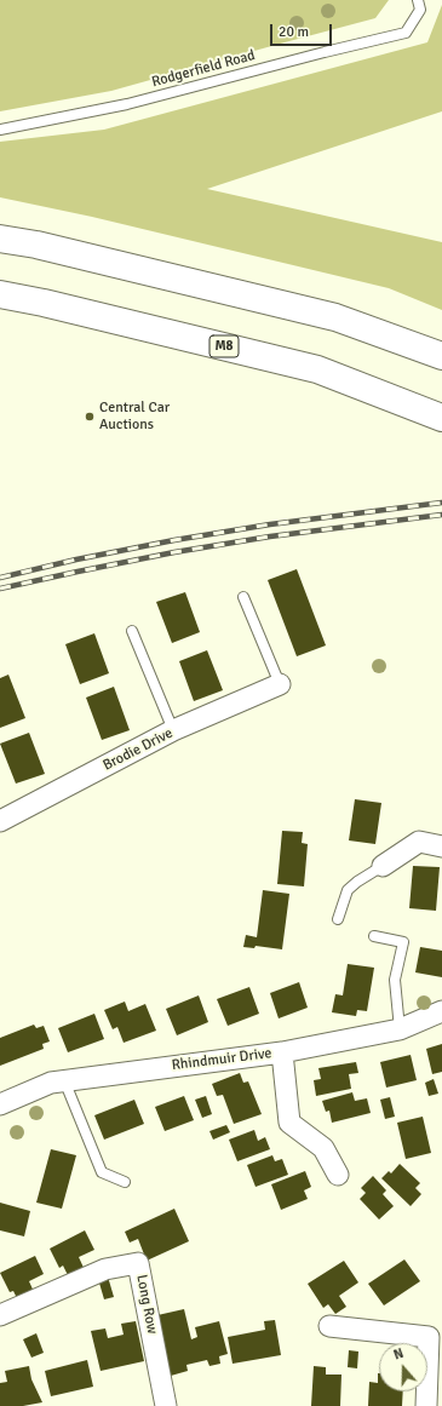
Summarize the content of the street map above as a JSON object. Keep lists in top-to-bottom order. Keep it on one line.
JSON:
{"streets":{"highway":["M8"],"street":["Brodie Drive","Rhindmuir Drive","Long Row"],"lane":["Rodgerfield Road"]},"places":["Central Car Auctions"],"scale_bar":"20 m","north":"top"}
